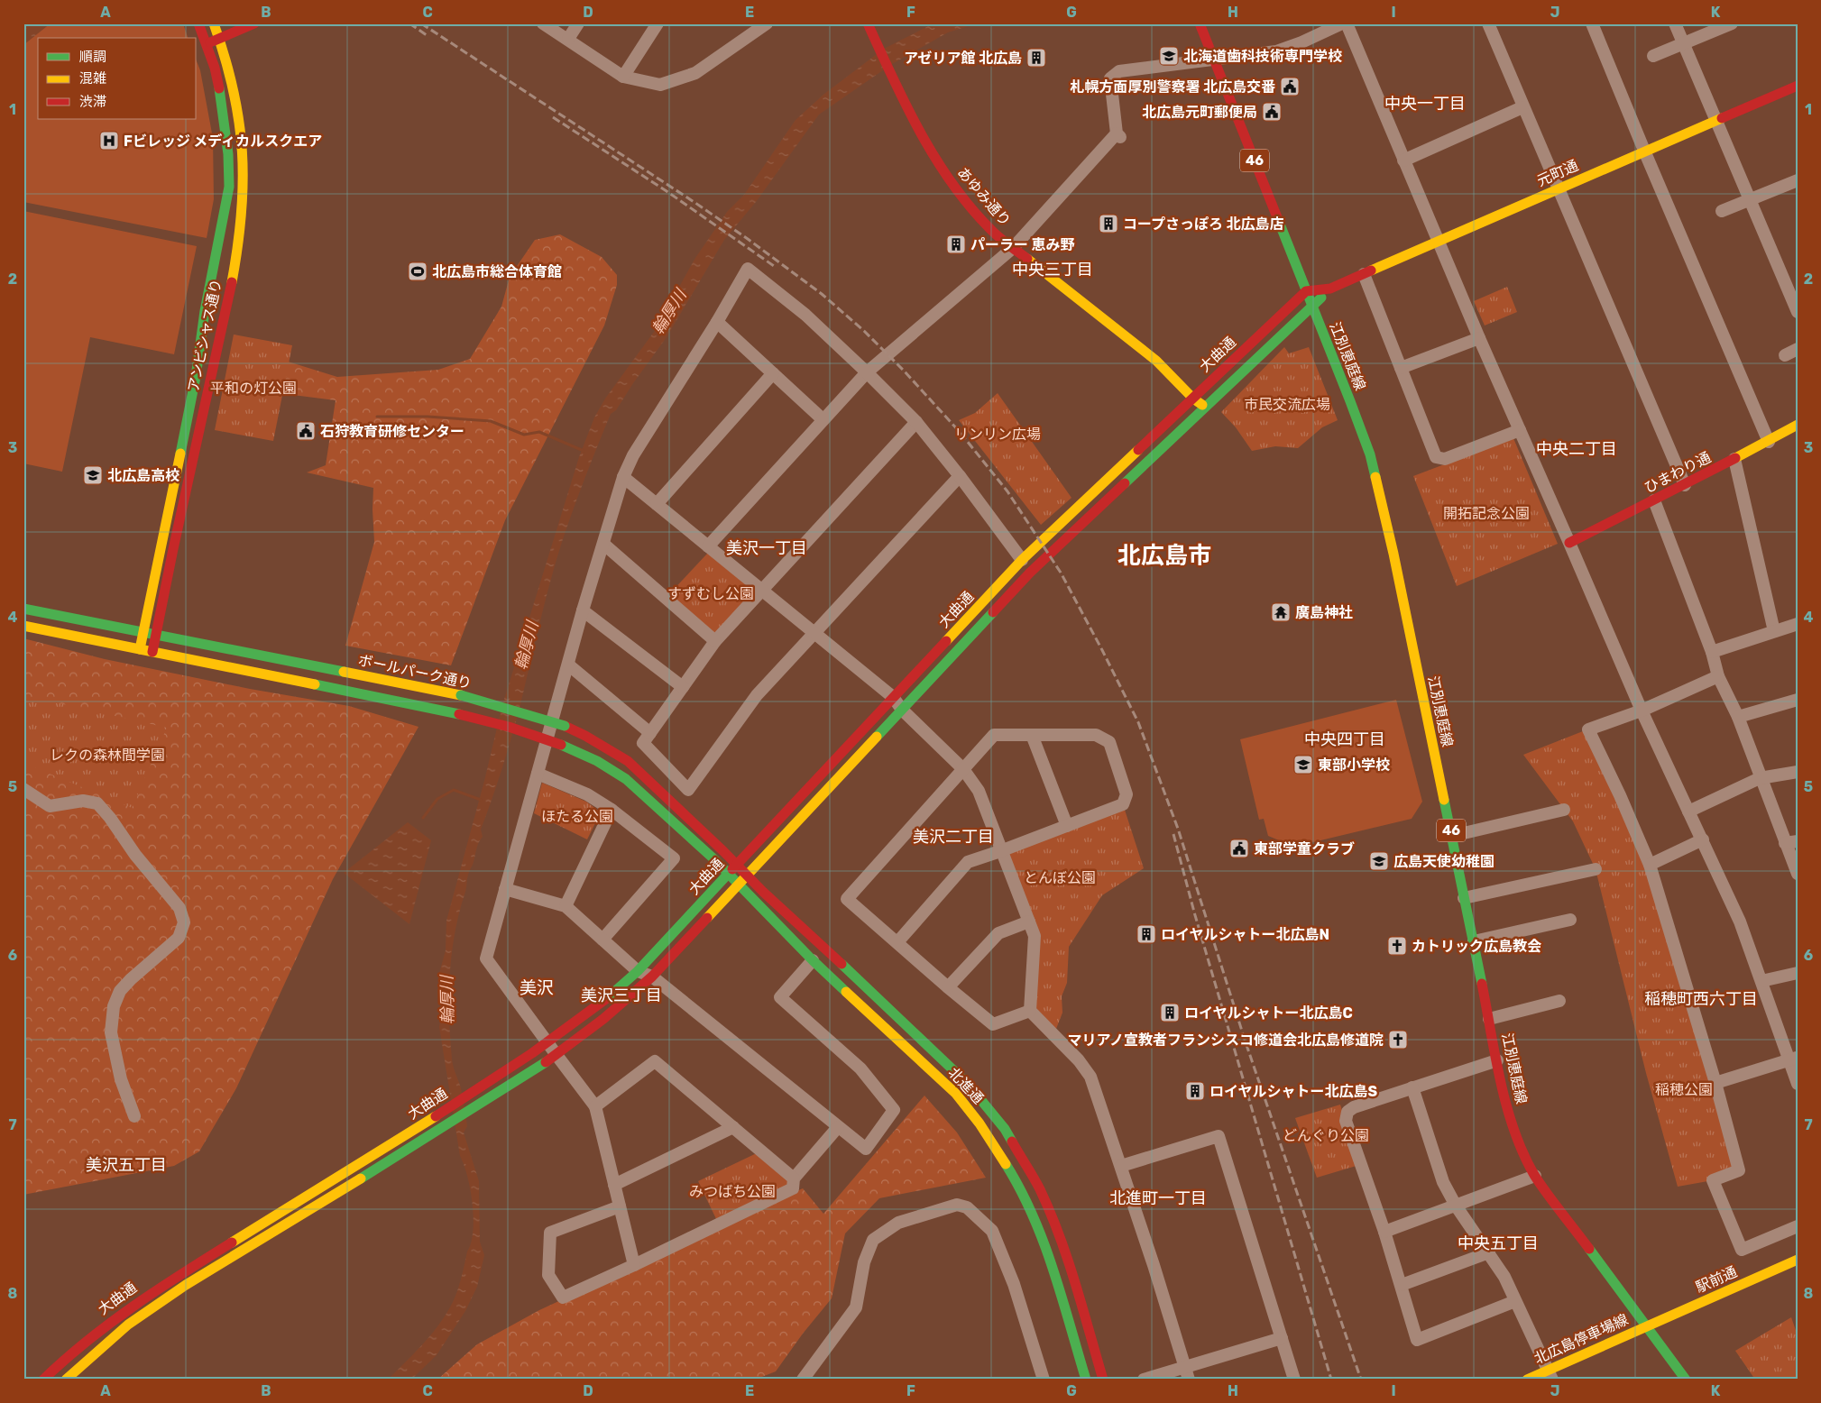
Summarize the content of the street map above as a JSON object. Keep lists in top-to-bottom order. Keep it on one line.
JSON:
{"streets":{"street":["46","元町通","あゆみ通り","アンビシャス通り","大曲通","江別恵庭線","ひまわり通","ボールパーク通り","北進通","駅前通","北広島停車場線"]},"crossings":[["元町通","大曲通"],["あゆみ通り","大曲通"],["アンビシャス通り","ボールパーク通り"],["大曲通","江別恵庭線"],["大曲通","ボールパーク通り"],["大曲通","北進通"],["江別恵庭線","駅前通"],["江別恵庭線","北広島停車場線"],["ボールパーク通り","北進通"],["駅前通","北広島停車場線"]],"districts":["中央一丁目","中央三丁目","中央二丁目","美沢一丁目","北広島市","中央四丁目","美沢二丁目","美沢","美沢三丁目","稲穂町西六丁目","美沢五丁目","北進町一丁目","中央五丁目"],"water":["輪厚川"],"parks":["平和の灯公園","市民交流広場","リンリン広場","開拓記念公園","すずむし公園","レクの森林間学園","ほたる公園","とんぼ公園","稲穂公園","どんぐり公園","みつばち公園"],"places":{"school or university":["北海道歯科技術専門学校","北広島高校","東部小学校","広島天使幼稚園"],"building":["アゼリア館 北広島","コープさっぽろ 北広島店","パーラー 恵み野","ロイヤルシャトー北広島N","ロイヤルシャトー北広島C","ロイヤルシャトー北広島S"],"public building":["札幌方面厚別警察署 北広島交番","北広島元町郵便局","石狩教育研修センター","東部学童クラブ"],"hospital":["Fビレッジ メディカルスクエア"],"sports":["北広島市総合体育館"],"temple":["廣島神社"],"church":["カトリック広島教会","マリアノ宣教者フランシスコ修道会北広島修道院"]},"legend":["順調","混雑","渋滞"],"grid":{"columns":["A","B","C","D","E","F","G","H","I","J","K"],"rows":["1","2","3","4","5","6","7","8"]}}
